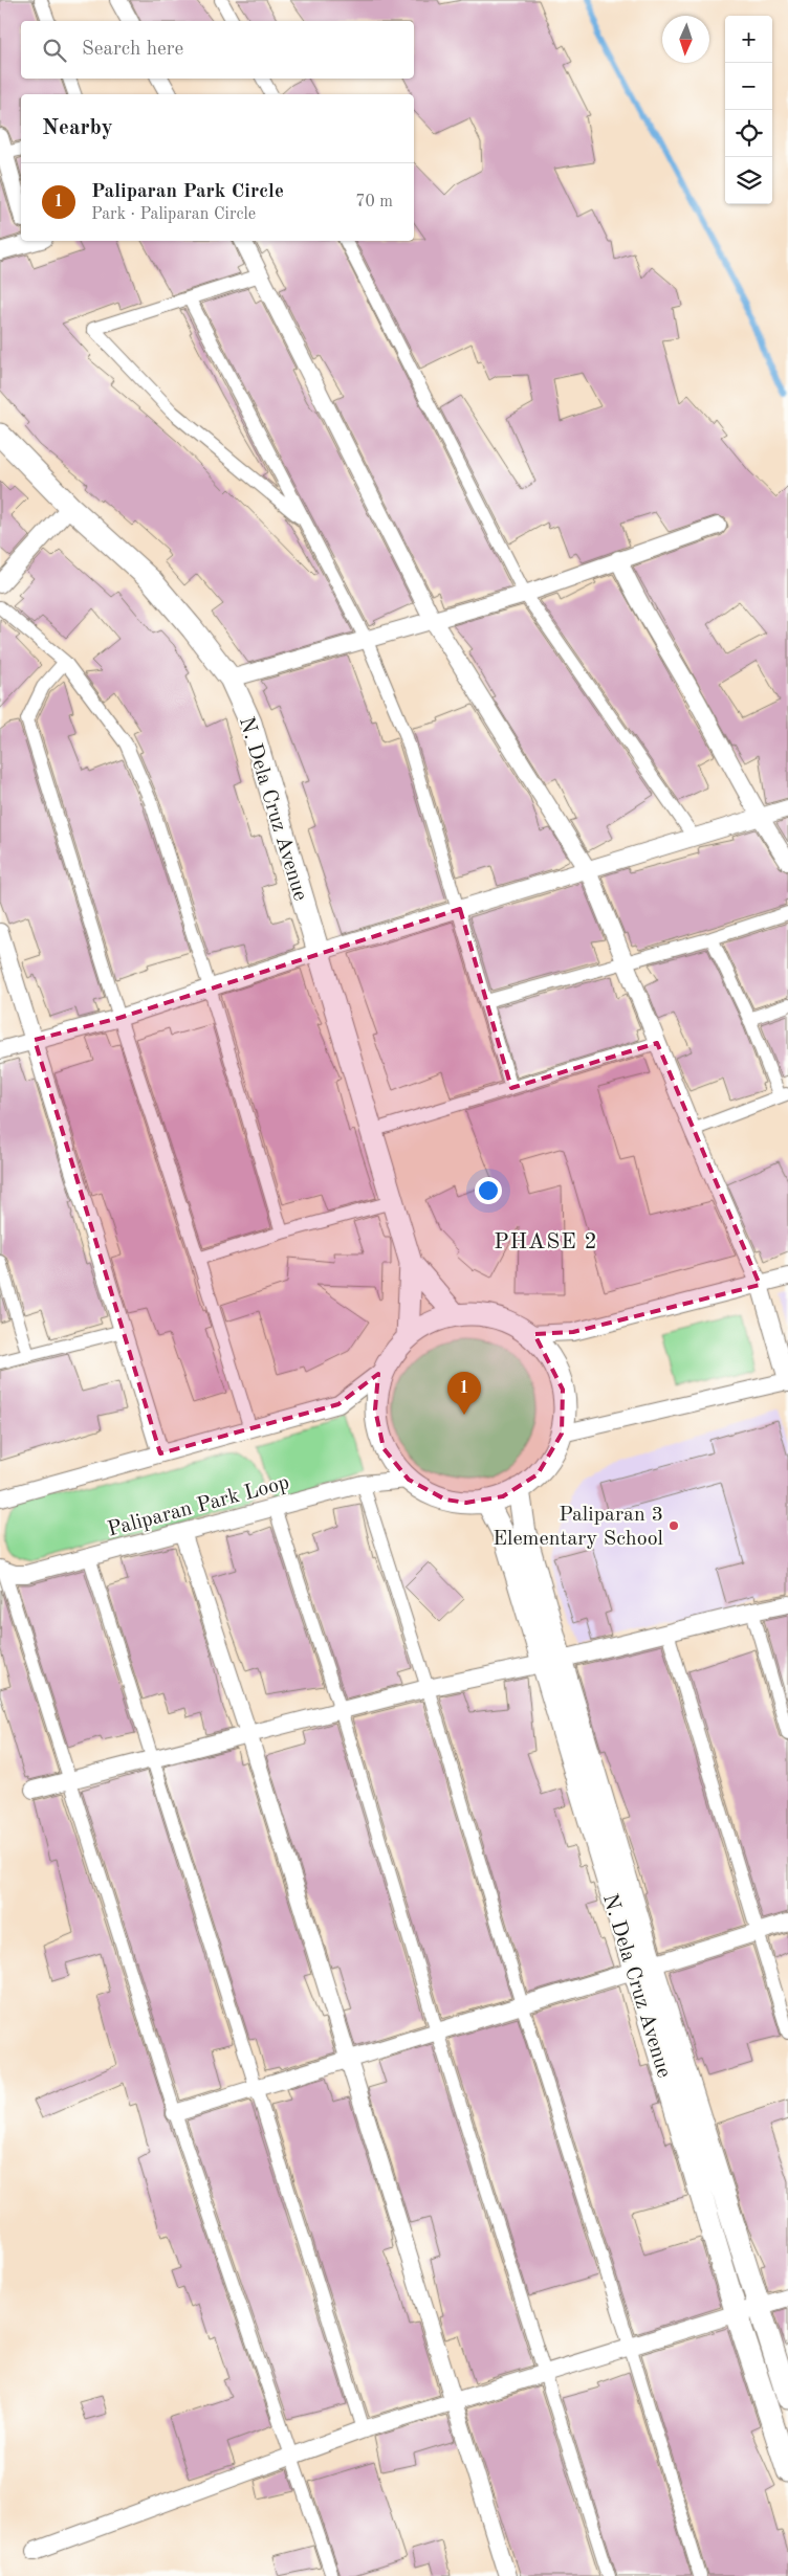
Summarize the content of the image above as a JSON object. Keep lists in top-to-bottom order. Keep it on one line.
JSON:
{"streets":{"street":["N. Dela Cruz Avenue","Paliparan Park Loop"]},"districts":["PHASE 2"],"places":["Paliparan 3 Elementary School"],"north":"bottom","page":{"map_buttons":["+","−"],"search":"Search here","heading":"Nearby","list":[{"mark":"1","name":"Paliparan Park Circle","note":"Park · Paliparan Circle","value":"70 m"}],"pins":"1"}}
